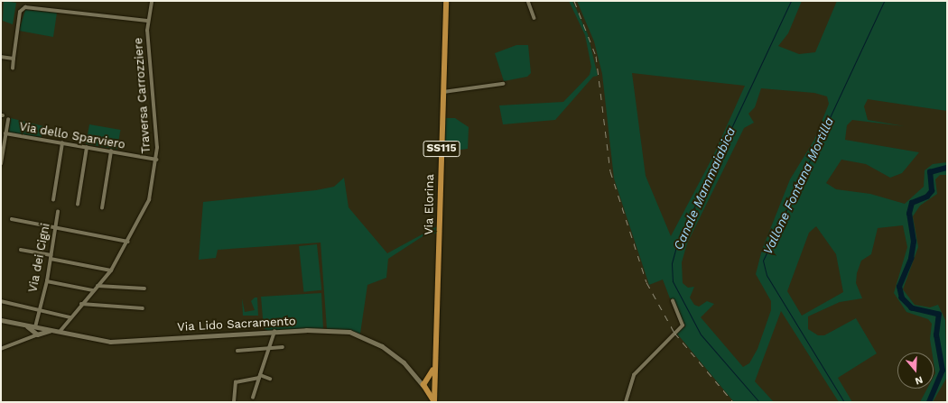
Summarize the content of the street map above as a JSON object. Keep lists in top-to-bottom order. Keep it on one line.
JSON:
{"streets":{"main road":["SS115","Via Elorina"],"street":["Traversa Carrozziere","Via dello Sparviero","Via dei Cigni","Via Lido Sacramento"]},"crossings":[["Traversa Carrozziere","Via dello Sparviero"],["Traversa Carrozziere","Via Lido Sacramento"],["Via dei Cigni","Via Lido Sacramento"]],"water":["Vallone Fontana Mortilla","Canale Mammaiabica"],"north":"bottom"}
